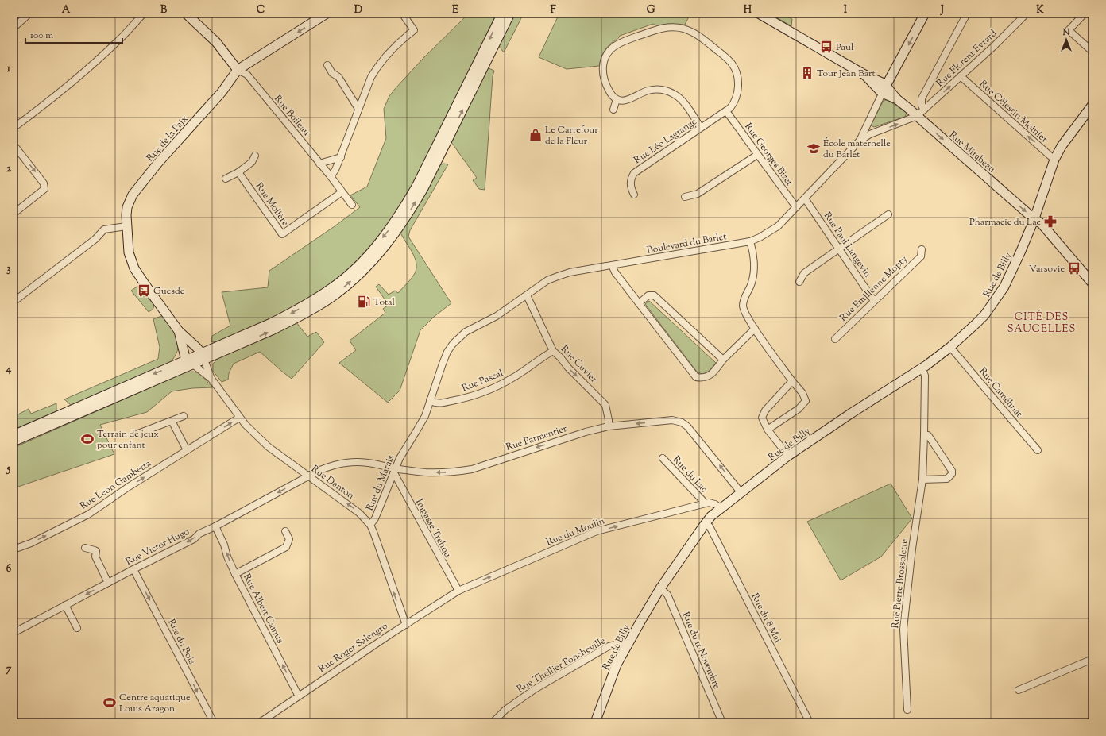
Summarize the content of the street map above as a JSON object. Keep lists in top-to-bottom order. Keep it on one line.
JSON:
{"streets":{"street":["Rue Florent Evrard","Rue Célestin Moinier","Rue Boileau","Rue de la Paix","Rue Léo Lagrange","Rue Mirabeau","Rue Georges Bizet","Rue Molière","Boulevard du Barlet","Rue Paul Langevin","Rue de Billy","Rue Emilienne Mopty","Rue Cuvier","Rue Pascal","Rue Camélinat","Rue Parmentier","Rue du Lac","Rue Danton","Rue du Marais","Rue Léon Gambetta","Impasse Trehou","Rue du Moulin","Rue Victor Hugo","Rue Pierre Brossolette","Rue Albert Camus","Rue du 8 Mai","Rue du Bois","Rue Roger Salengro","Rue du 11 Novembre","Rue Thellier Poncheville"]},"crossings":[["Rue Florent Evrard","Rue Célestin Moinier"],["Rue Florent Evrard","Rue Mirabeau"],["Rue Florent Evrard","Boulevard du Barlet"],["Rue Boileau","Rue de la Paix"],["Rue Léo Lagrange","Rue Georges Bizet"],["Rue Mirabeau","Boulevard du Barlet"],["Rue Mirabeau","Rue de Billy"],["Rue Georges Bizet","Boulevard du Barlet"],["Boulevard du Barlet","Rue Paul Langevin"],["Boulevard du Barlet","Rue Cuvier"],["Boulevard du Barlet","Rue Pascal"],["Boulevard du Barlet","Rue du Marais"],["Rue Paul Langevin","Rue Emilienne Mopty"],["Rue de Billy","Rue Camélinat"],["Rue de Billy","Rue Parmentier"],["Rue de Billy","Rue du Moulin"],["Rue de Billy","Rue Pierre Brossolette"],["Rue de Billy","Rue du 8 Mai"],["Rue de Billy","Rue du 11 Novembre"],["Rue de Billy","Rue Thellier Poncheville"],["Rue Cuvier","Rue Pascal"],["Rue Cuvier","Rue Parmentier"],["Rue Pascal","Rue du Marais"],["Rue Parmentier","Rue Danton"],["Rue Parmentier","Rue du Marais"],["Rue Parmentier","Impasse Trehou"],["Rue Parmentier","Rue Victor Hugo"],["Rue du Lac","Rue du Moulin"],["Rue Danton","Rue du Marais"],["Rue Danton","Rue Léon Gambetta"],["Rue Danton","Rue Victor Hugo"],["Rue Danton","Rue Roger Salengro"],["Rue du Marais","Impasse Trehou"],["Impasse Trehou","Rue du Moulin"],["Impasse Trehou","Rue Roger Salengro"],["Rue du Moulin","Rue Roger Salengro"],["Rue Victor Hugo","Rue Albert Camus"],["Rue Victor Hugo","Rue du Bois"],["Rue Albert Camus","Rue Roger Salengro"]],"one_way":["Rue Célestin Moinier","Rue Mirabeau","Rue Cuvier","Rue Parmentier","Rue Danton","Rue Léon Gambetta","Rue du Moulin","Rue Victor Hugo","Rue Albert Camus","Rue du Bois"],"districts":["CITÉ DES SAUCELLES"],"places":{"bus stop":["Paul","Varsovie","Guesde"],"building":["Tour Jean Bart"],"shop":["Le Carrefour de la Fleur"],"school or university":["École maternelle du Barlet"],"pharmacy":["Pharmacie du Lac"],"fuel station":["Total"],"sports":["Terrain de jeux pour enfant","Centre aquatique Louis Aragon"]},"scale_bar":"100 m","north":"top","grid":{"columns":["A","B","C","D","E","F","G","H","I","J","K"],"rows":["1","2","3","4","5","6","7"]}}
